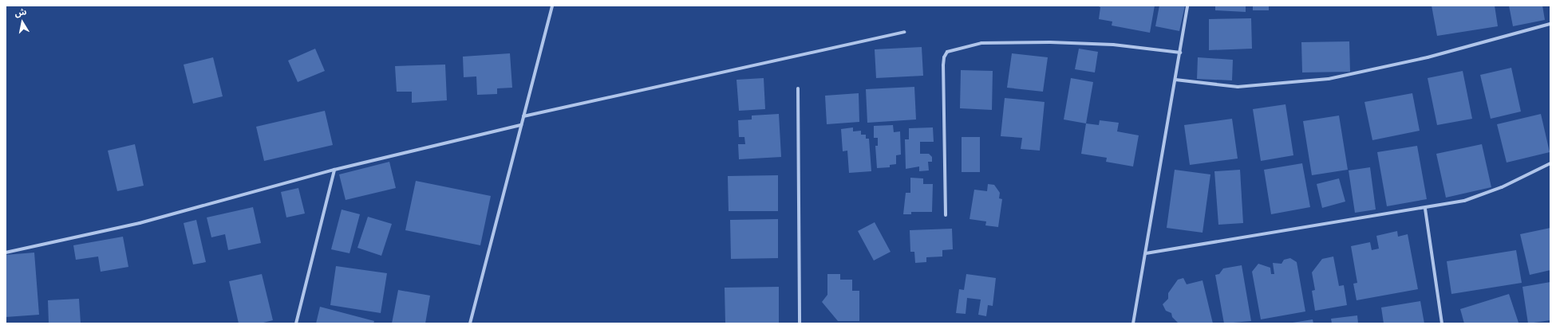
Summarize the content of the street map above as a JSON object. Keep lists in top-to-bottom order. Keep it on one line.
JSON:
{"north":"top"}
